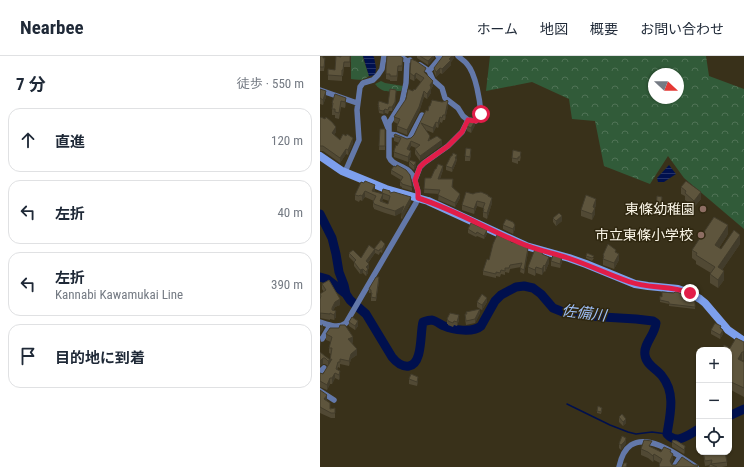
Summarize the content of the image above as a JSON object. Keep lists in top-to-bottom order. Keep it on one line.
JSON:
{"water":["佐備川"],"places":["東條幼稚園","市立東條小学校"],"north":"right","page":{"header":"Nearbee","nav":["ホーム","地図","概要","お問い合わせ"],"heading":["7 分","徒歩 · 550 m"],"list":[["直進","120 m"],["左折","40 m"],["左折","Kannabi Kawamukai Line","390 m"],"目的地に到着"],"map_buttons":["+","−"]}}
